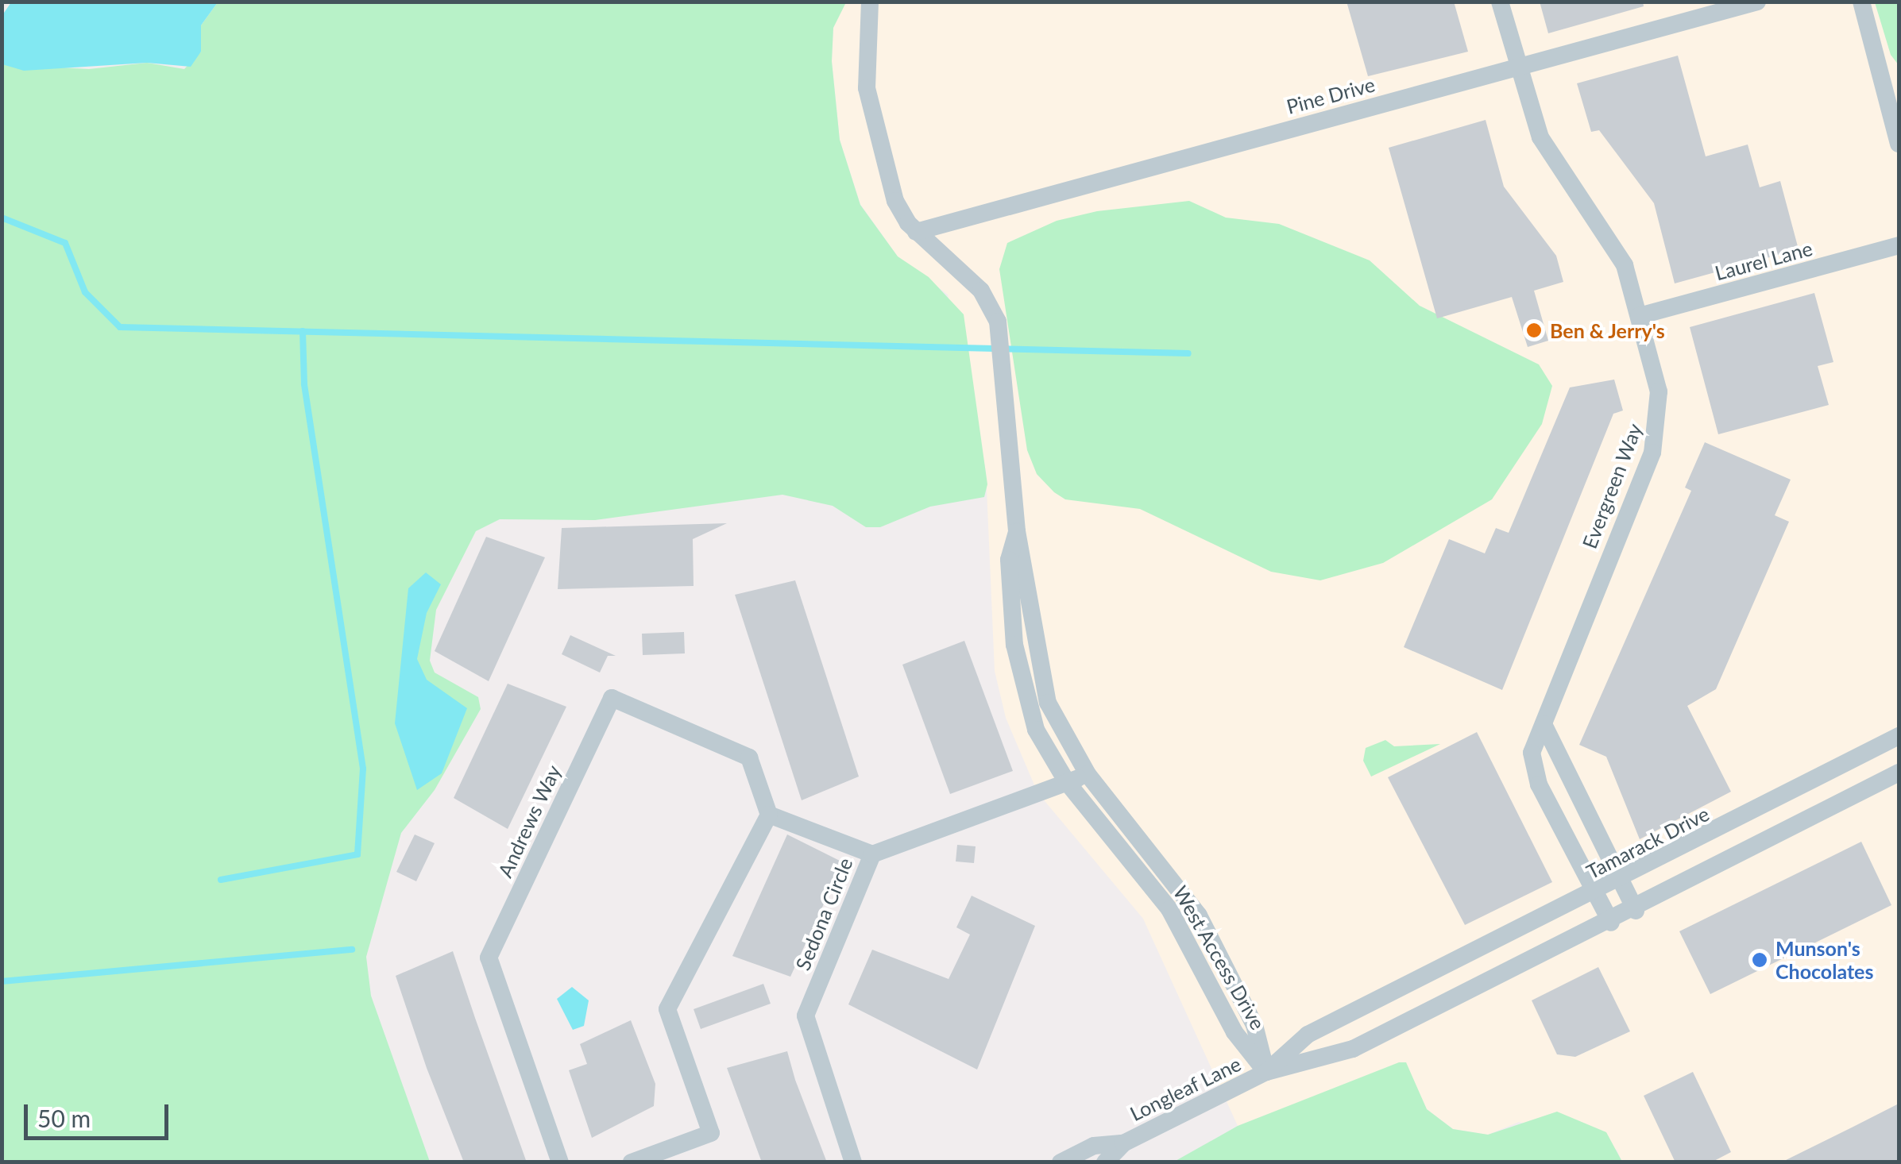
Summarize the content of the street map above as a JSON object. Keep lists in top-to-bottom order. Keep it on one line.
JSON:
{"streets":{"street":["Pine Drive","Laurel Lane","Evergreen Way","Andrews Way","Tamarack Drive","Sedona Circle","West Access Drive","Longleaf Lane"]},"crossings":[["Pine Drive","Evergreen Way"],["Pine Drive","West Access Drive"],["Laurel Lane","Evergreen Way"],["Evergreen Way","Tamarack Drive"],["Tamarack Drive","West Access Drive"],["Tamarack Drive","Longleaf Lane"],["Sedona Circle","West Access Drive"],["West Access Drive","Longleaf Lane"]],"places":["Ben & Jerry's","Munson's Chocolates"],"scale_bar":"50 m"}
